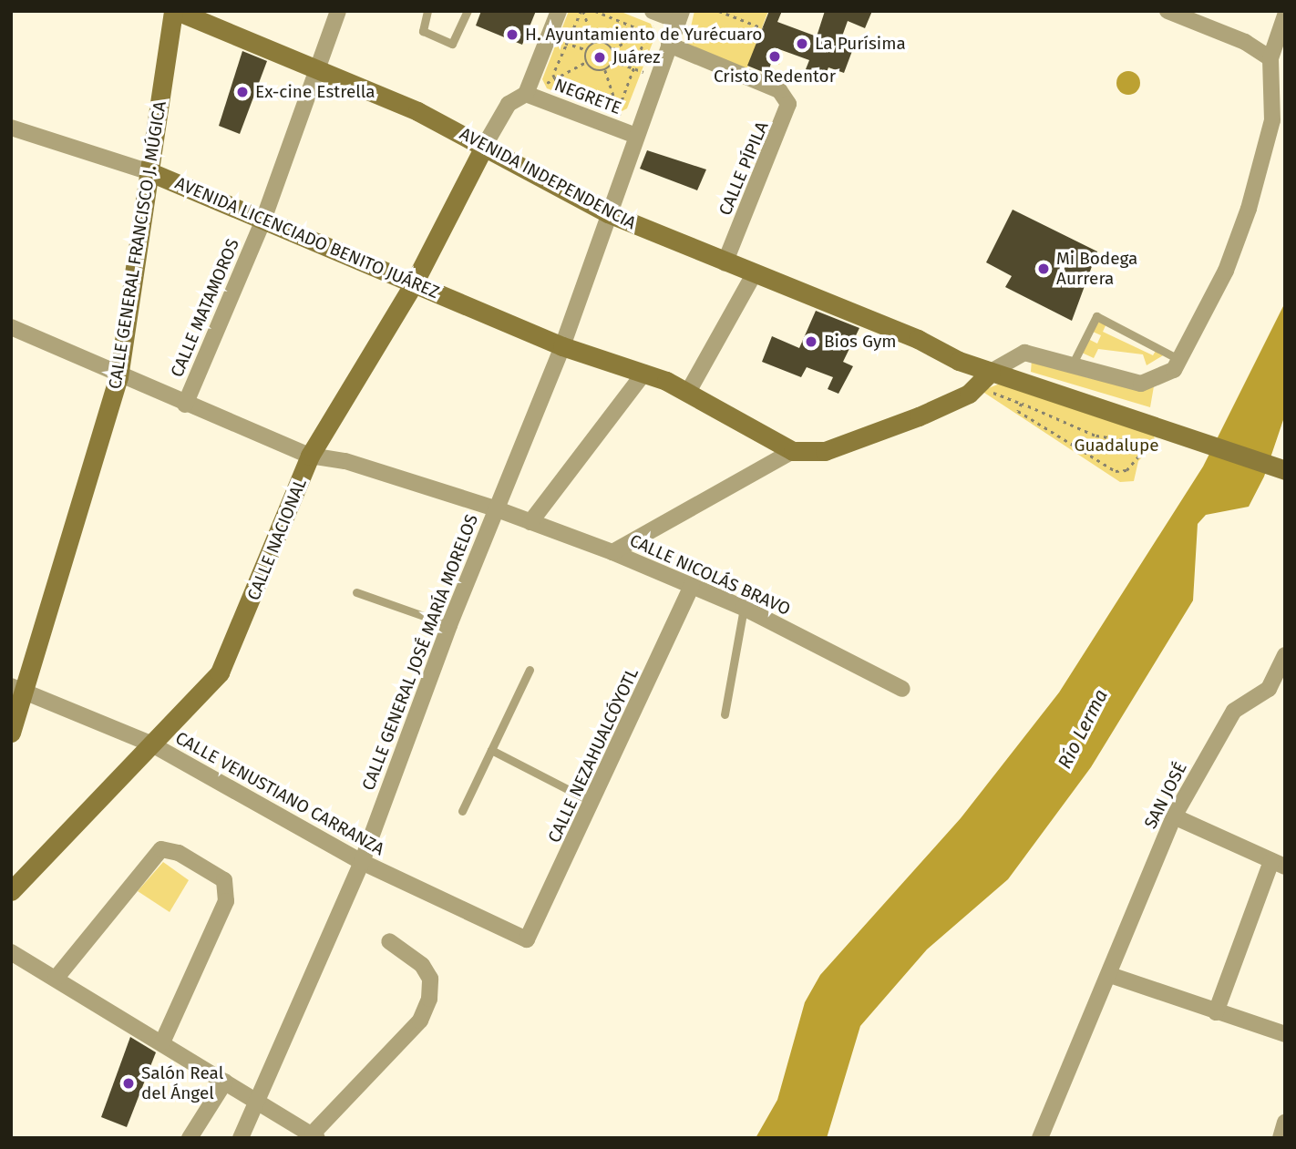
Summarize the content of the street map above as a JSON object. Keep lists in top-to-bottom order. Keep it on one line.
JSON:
{"streets":{"street":["NEGRETE","CALLE PÍPILA","AVENIDA INDEPENDENCIA","AVENIDA LICENCIADO BENITO JUÁREZ","CALLE GENERAL FRANCISCO J. MÚGICA","CALLE MATAMOROS","CALLE NACIONAL","CALLE NICOLÁS BRAVO","CALLE GENERAL JOSÉ MARÍA MORELOS","CALLE NEZAHUALCÓYOTL","CALLE VENUSTIANO CARRANZA","SAN JOSÉ"]},"crossings":[["NEGRETE","CALLE GENERAL JOSÉ MARÍA MORELOS"],["CALLE PÍPILA","AVENIDA INDEPENDENCIA"],["CALLE PÍPILA","CALLE GENERAL JOSÉ MARÍA MORELOS"],["AVENIDA INDEPENDENCIA","CALLE GENERAL FRANCISCO J. MÚGICA"],["AVENIDA INDEPENDENCIA","CALLE MATAMOROS"],["AVENIDA INDEPENDENCIA","CALLE NACIONAL"],["AVENIDA INDEPENDENCIA","CALLE GENERAL JOSÉ MARÍA MORELOS"],["AVENIDA LICENCIADO BENITO JUÁREZ","CALLE GENERAL FRANCISCO J. MÚGICA"],["AVENIDA LICENCIADO BENITO JUÁREZ","CALLE MATAMOROS"],["AVENIDA LICENCIADO BENITO JUÁREZ","CALLE NACIONAL"],["AVENIDA LICENCIADO BENITO JUÁREZ","CALLE GENERAL JOSÉ MARÍA MORELOS"],["CALLE GENERAL FRANCISCO J. MÚGICA","CALLE NICOLÁS BRAVO"],["CALLE GENERAL FRANCISCO J. MÚGICA","CALLE VENUSTIANO CARRANZA"],["CALLE MATAMOROS","CALLE NICOLÁS BRAVO"],["CALLE NACIONAL","CALLE NICOLÁS BRAVO"],["CALLE NACIONAL","CALLE VENUSTIANO CARRANZA"],["CALLE NICOLÁS BRAVO","CALLE GENERAL JOSÉ MARÍA MORELOS"],["CALLE NICOLÁS BRAVO","CALLE NEZAHUALCÓYOTL"],["CALLE GENERAL JOSÉ MARÍA MORELOS","CALLE VENUSTIANO CARRANZA"],["CALLE NEZAHUALCÓYOTL","CALLE VENUSTIANO CARRANZA"]],"water":["Río Lerma"],"parks":["Guadalupe"],"places":["H. Ayuntamiento de Yurécuaro","La Purísima","Cristo Redentor","Juárez","Ex-cine Estrella","Mi Bodega Aurrera","Bios Gym","Salón Real del Ángel"]}
